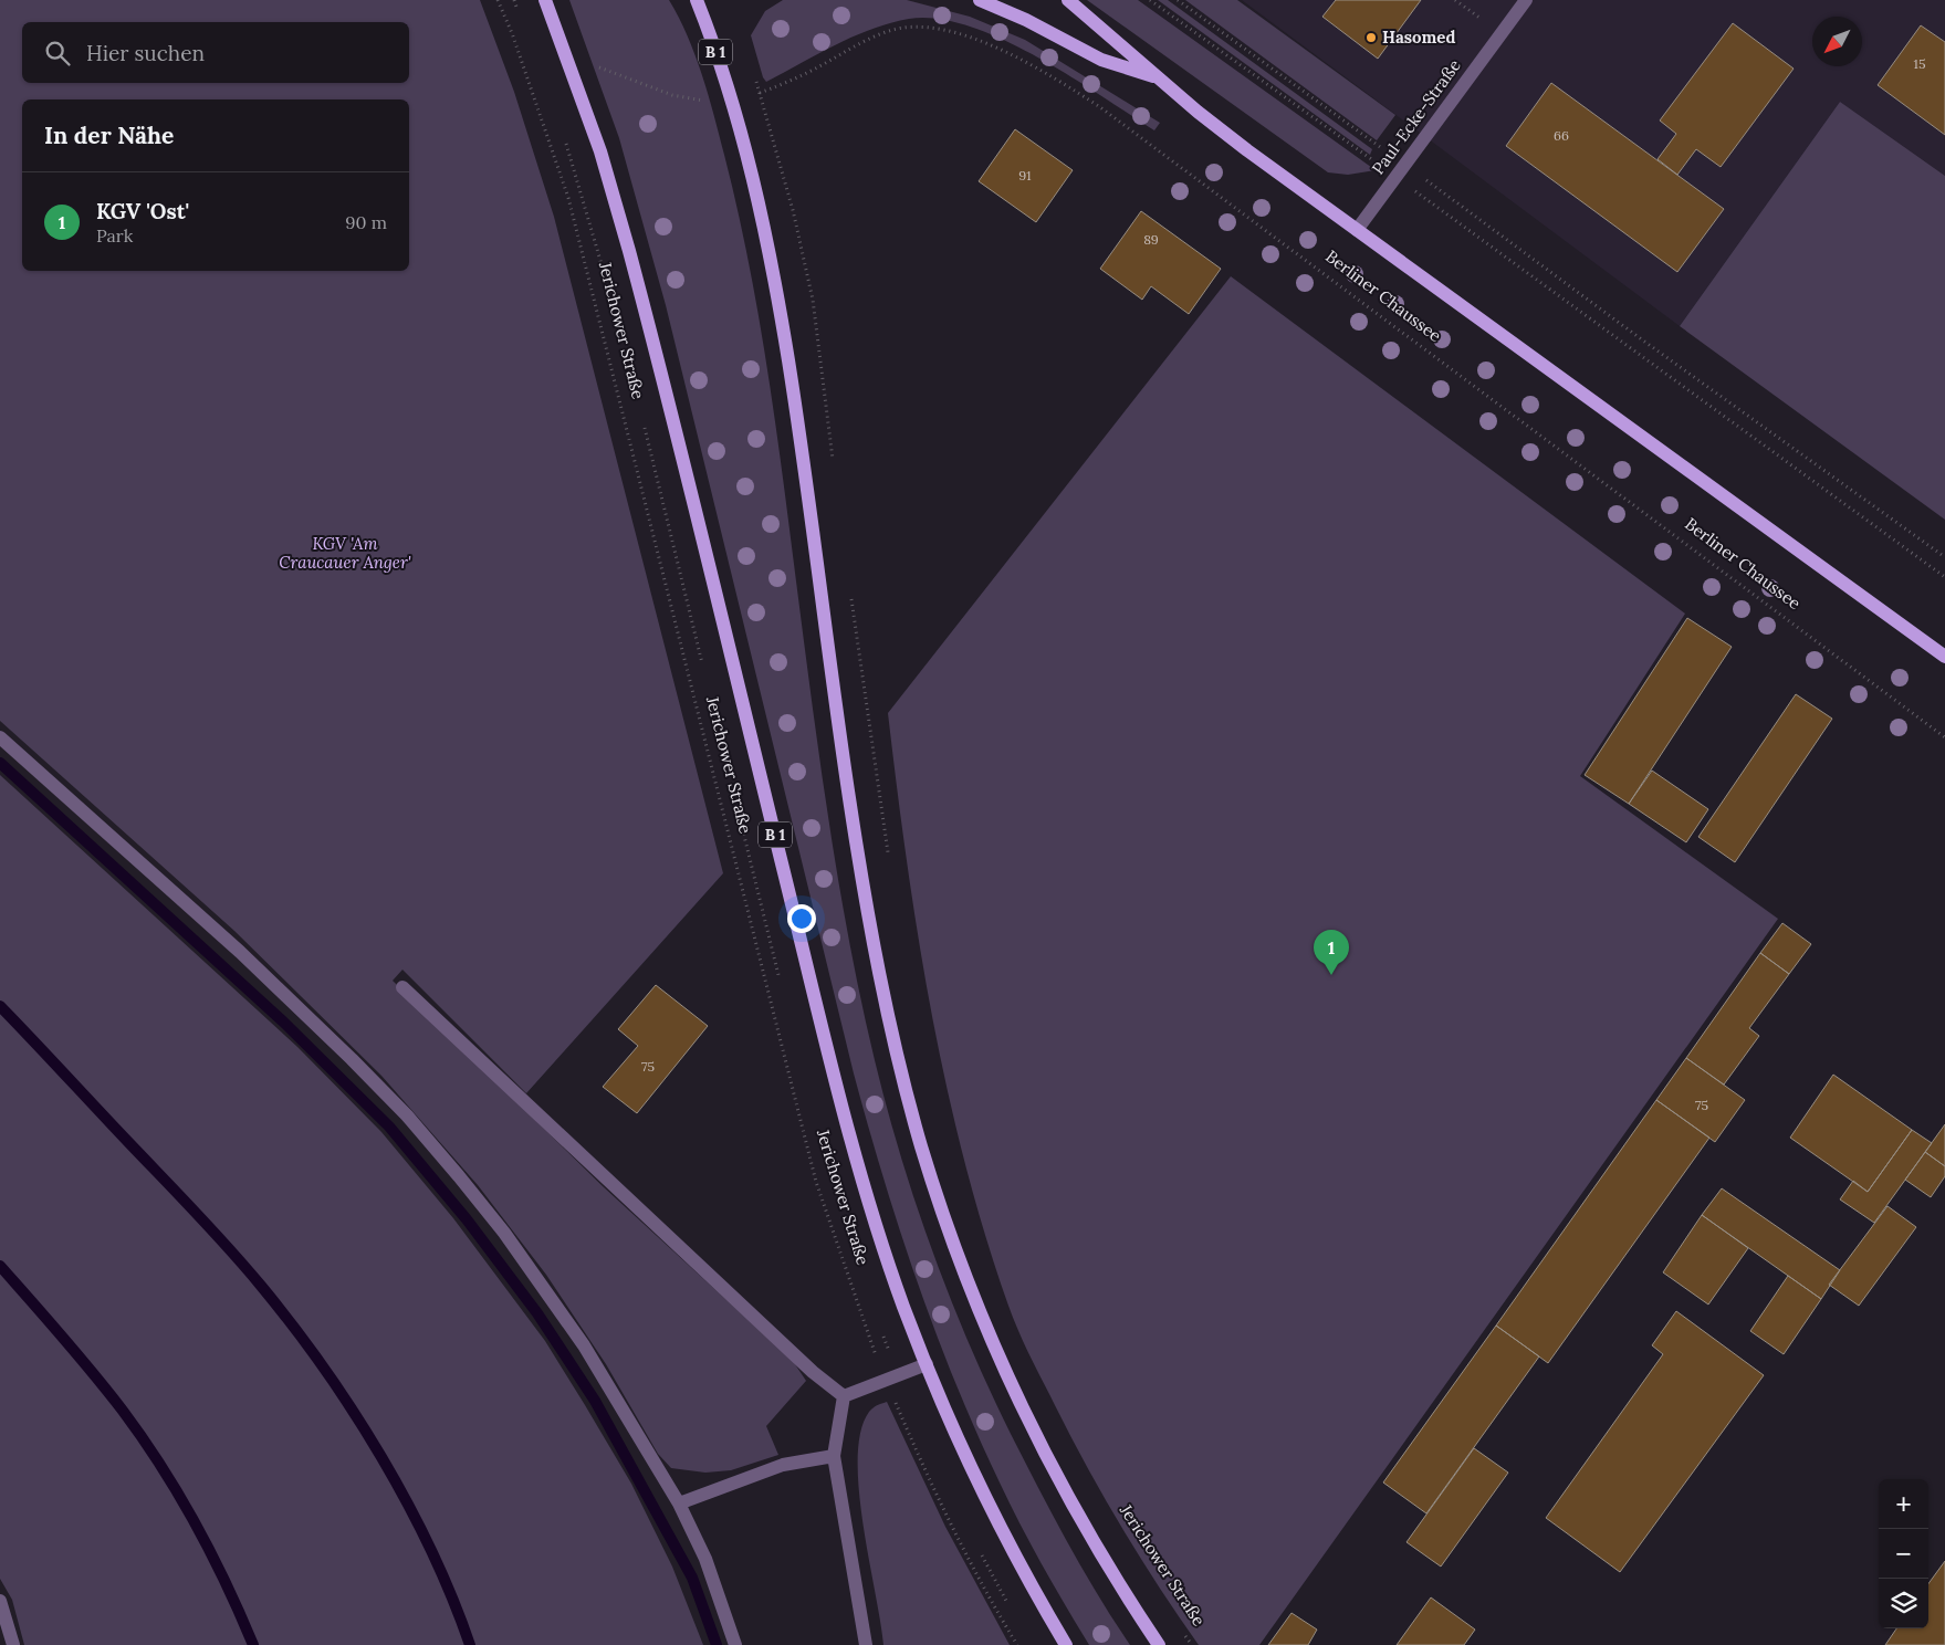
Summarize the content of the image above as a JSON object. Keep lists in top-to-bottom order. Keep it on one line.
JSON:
{"streets":{"main road":["B 1","Jerichower Straße"],"street":["Paul-Ecke-Straße"],"path":["Berliner Chaussee"]},"parks":["KGV 'Am Craucauer Anger'"],"places":["Hasomed"],"house_numbers":["15","66","91","89","75","75"],"north":"bottom left","page":{"search":"Hier suchen","heading":"In der Nähe","list":[{"mark":"1","name":"KGV 'Ost'","note":"Park","value":"90 m"}],"pins":"1","map_buttons":["+","−"]}}
